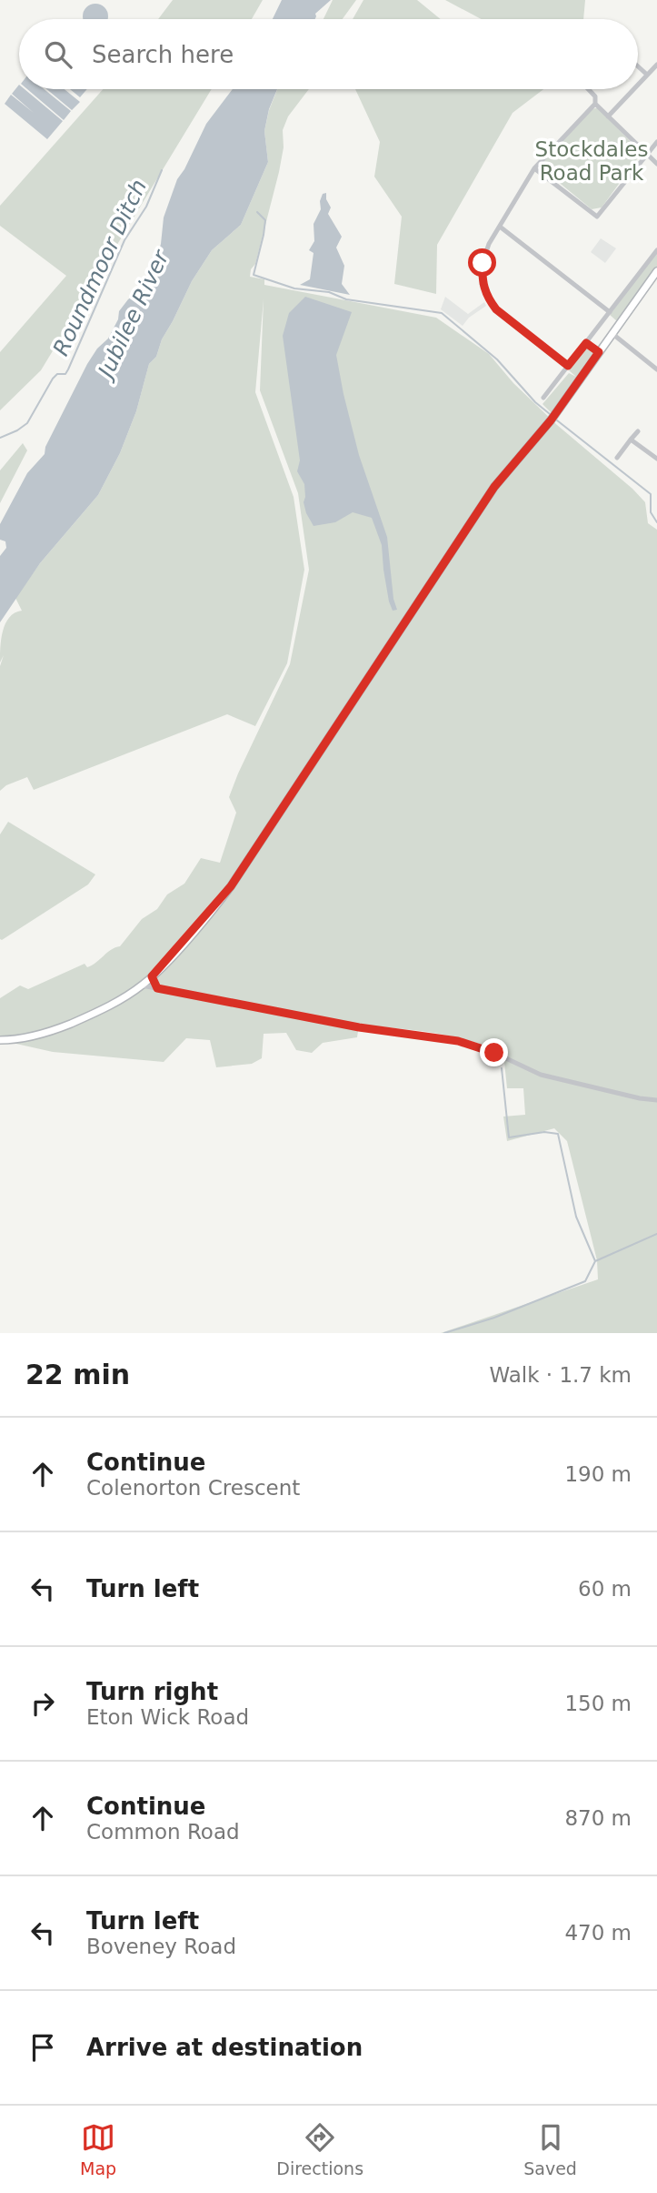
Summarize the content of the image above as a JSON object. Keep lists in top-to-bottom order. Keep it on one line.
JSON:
{"water":["Roundmoor Ditch","Jubilee River"],"parks":["Stockdales Road Park"],"page":{"search":"Search here","heading":["22 min","Walk · 1.7 km"],"list":[["Continue","Colenorton Crescent","190 m"],["Turn left","60 m"],["Turn right","Eton Wick Road","150 m"],["Continue","Common Road","870 m"],["Turn left","Boveney Road","470 m"],"Arrive at destination"],"nav":["Map","Directions","Saved"]}}
